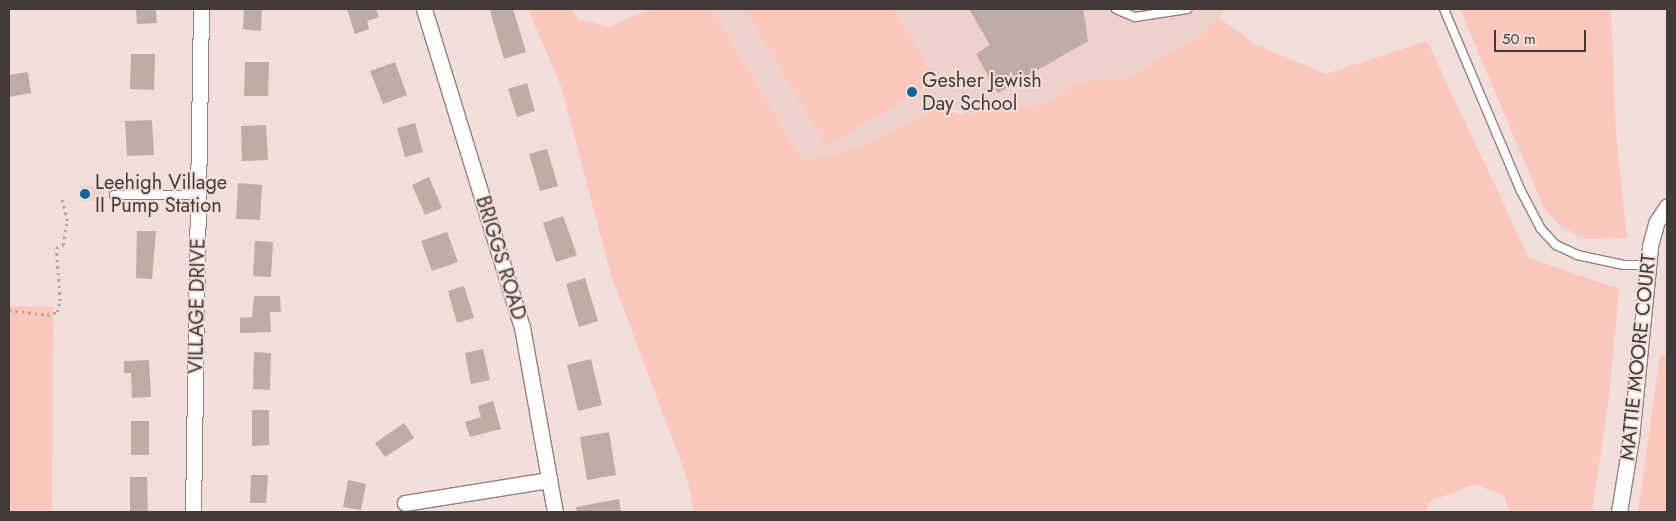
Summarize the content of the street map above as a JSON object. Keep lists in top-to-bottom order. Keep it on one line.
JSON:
{"streets":{"street":["BRIGGS ROAD","VILLAGE DRIVE","MATTIE MOORE COURT"]},"places":["Gesher Jewish Day School","Leehigh Village II Pump Station"],"scale_bar":"50 m"}
